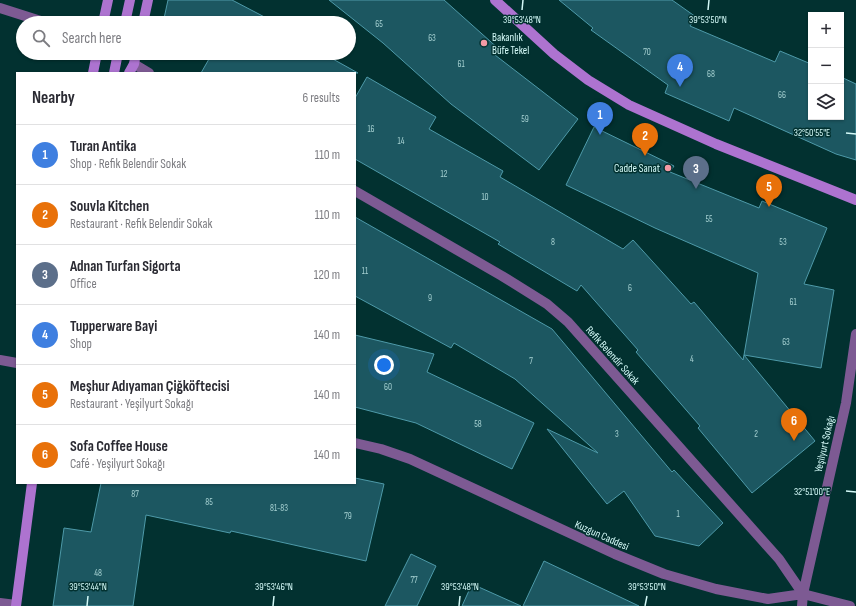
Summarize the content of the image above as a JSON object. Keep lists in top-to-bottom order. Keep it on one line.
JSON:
{"streets":{"street":["Refik Belendir Sokak","Yeşilyurt Sokağı","Kuzgun Caddesi"]},"crossings":[["Refik Belendir Sokak","Yeşilyurt Sokağı"],["Refik Belendir Sokak","Kuzgun Caddesi"],["Yeşilyurt Sokağı","Kuzgun Caddesi"]],"places":["Bakanlık Büfe Tekel","Cadde Sanat"],"house_numbers":["65","63","70","61","68","66","59","16","14","12","10","55","8","53","11","6","9","61","63","4","7","60","58","3","2","87","85","81-83","1","79","48","77"],"page":{"map_buttons":["+","−"],"search":"Search here","pins":["4","1","2","3","5","6"],"heading":["Nearby","6 results"],"list":[{"mark":"1","name":"Turan Antika","note":"Shop · Refik Belendir Sokak","value":"110 m"},{"mark":"2","name":"Souvla Kitchen","note":"Restaurant · Refik Belendir Sokak","value":"110 m"},{"mark":"3","name":"Adnan Turfan Sigorta","note":"Office","value":"120 m"},{"mark":"4","name":"Tupperware Bayi","note":"Shop","value":"140 m"},{"mark":"5","name":"Meşhur Adıyaman Çiğköftecisi","note":"Restaurant · Yeşilyurt Sokağı","value":"140 m"},{"mark":"6","name":"Sofa Coffee House","note":"Café · Yeşilyurt Sokağı","value":"140 m"}]},"coordinates":["39°53'48\"N","39°53'50\"N","32°50'55\"E","32°51'00\"E","39°53'44\"N","39°53'46\"N"]}
